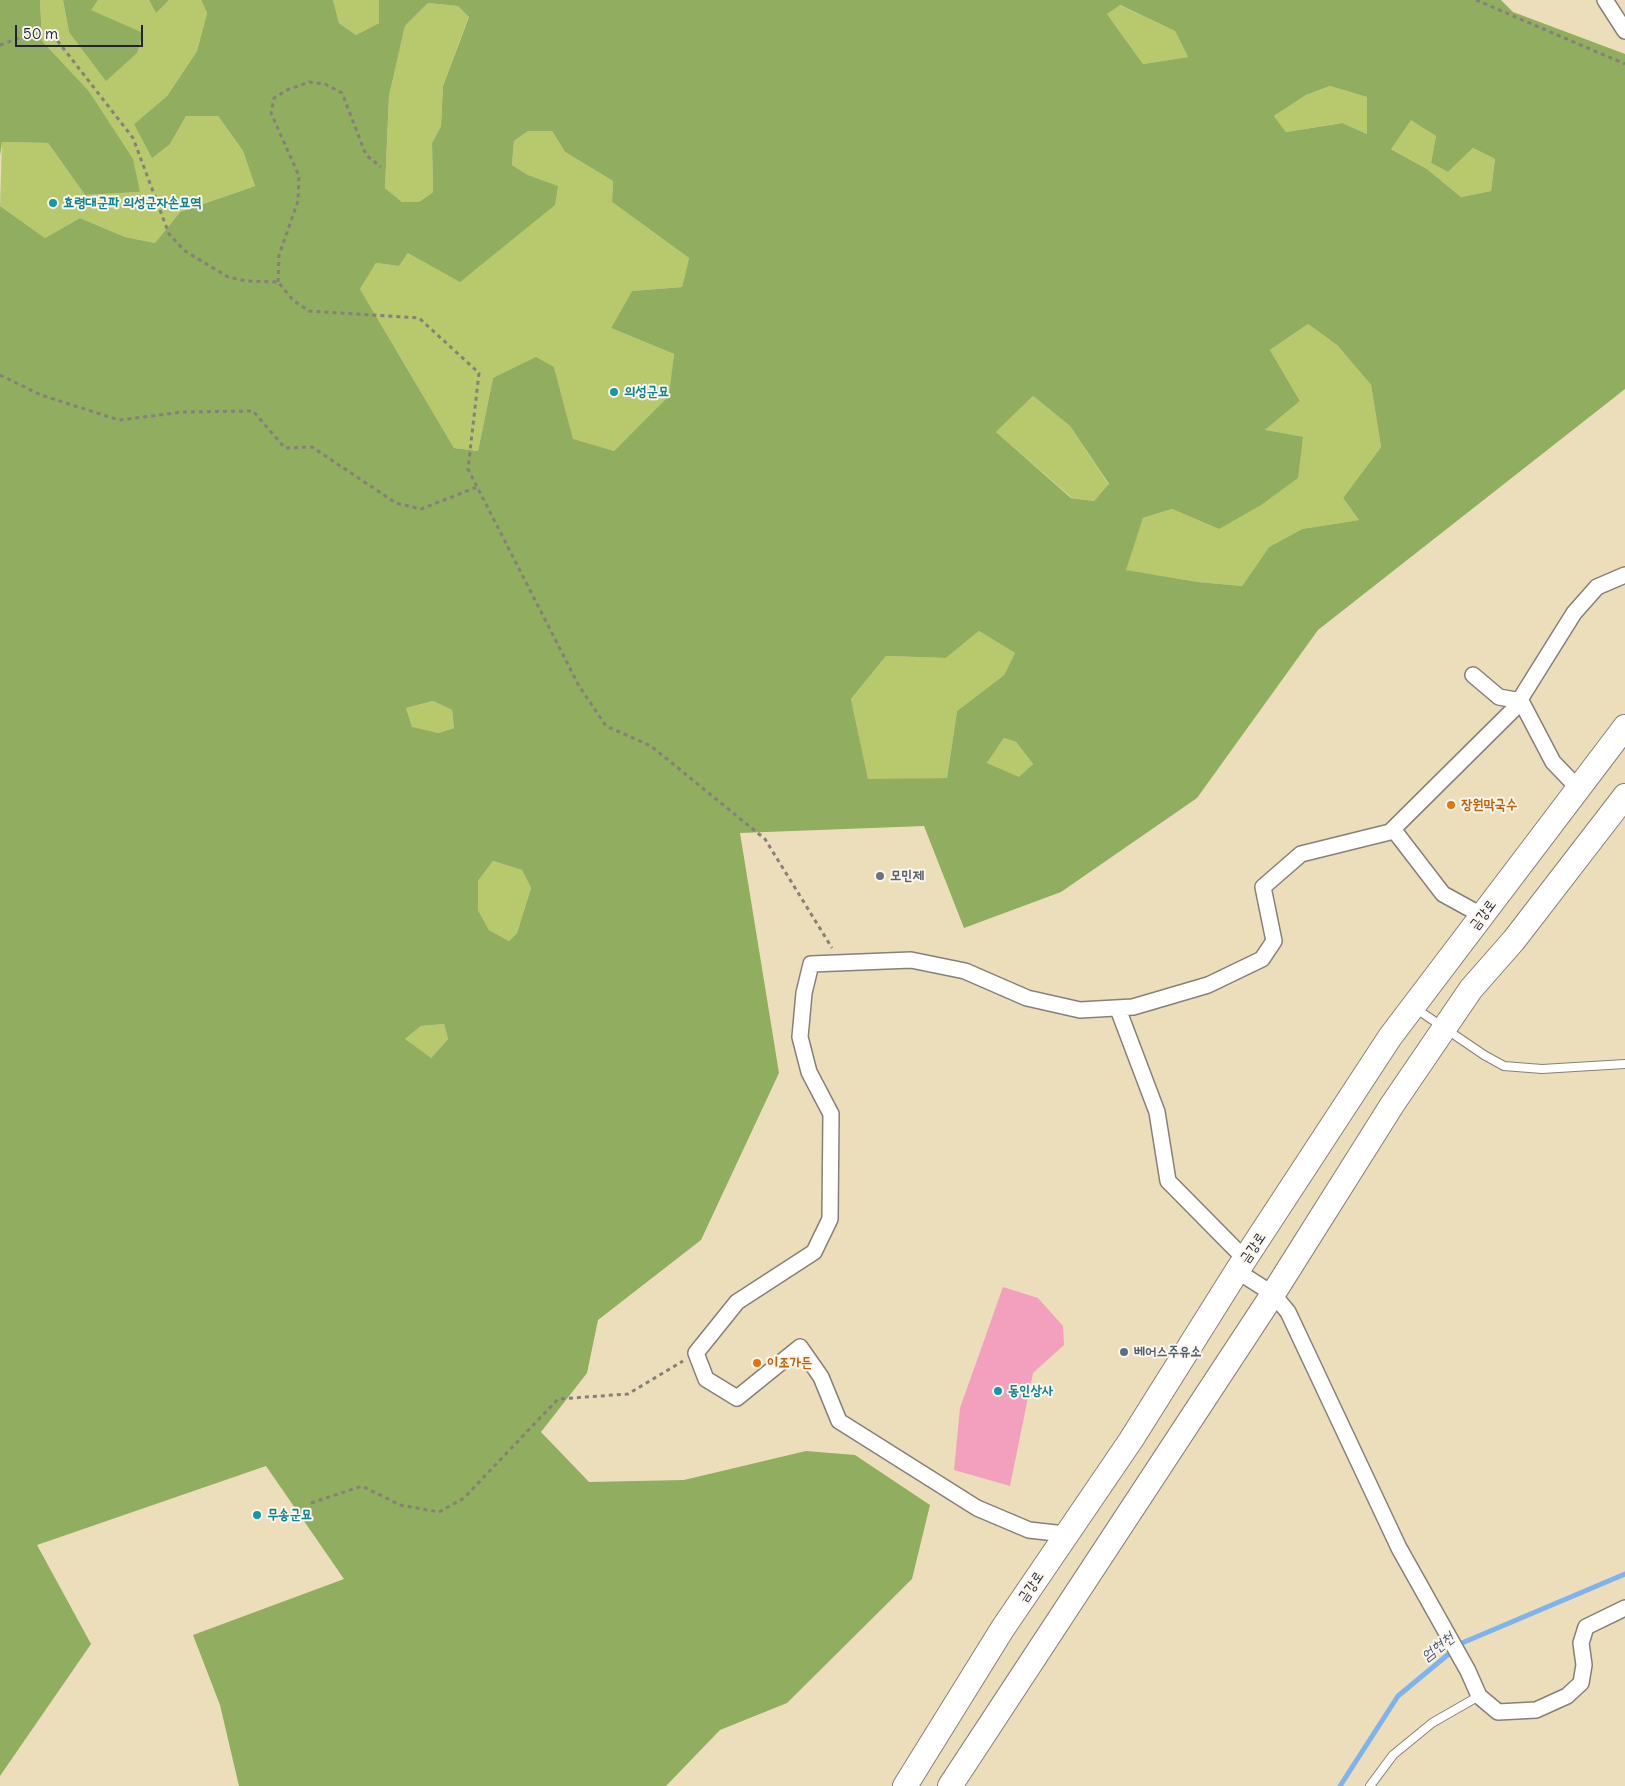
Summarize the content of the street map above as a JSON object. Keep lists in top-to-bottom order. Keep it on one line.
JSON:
{"streets":{"main road":["금강로"]},"water":["엄현천"],"places":["효령대군파 의성군자손묘역","의성군묘","장원막국수","모민제","베어스주유소","이조가든","동인상사","무송군묘"],"scale_bar":"50 m"}
